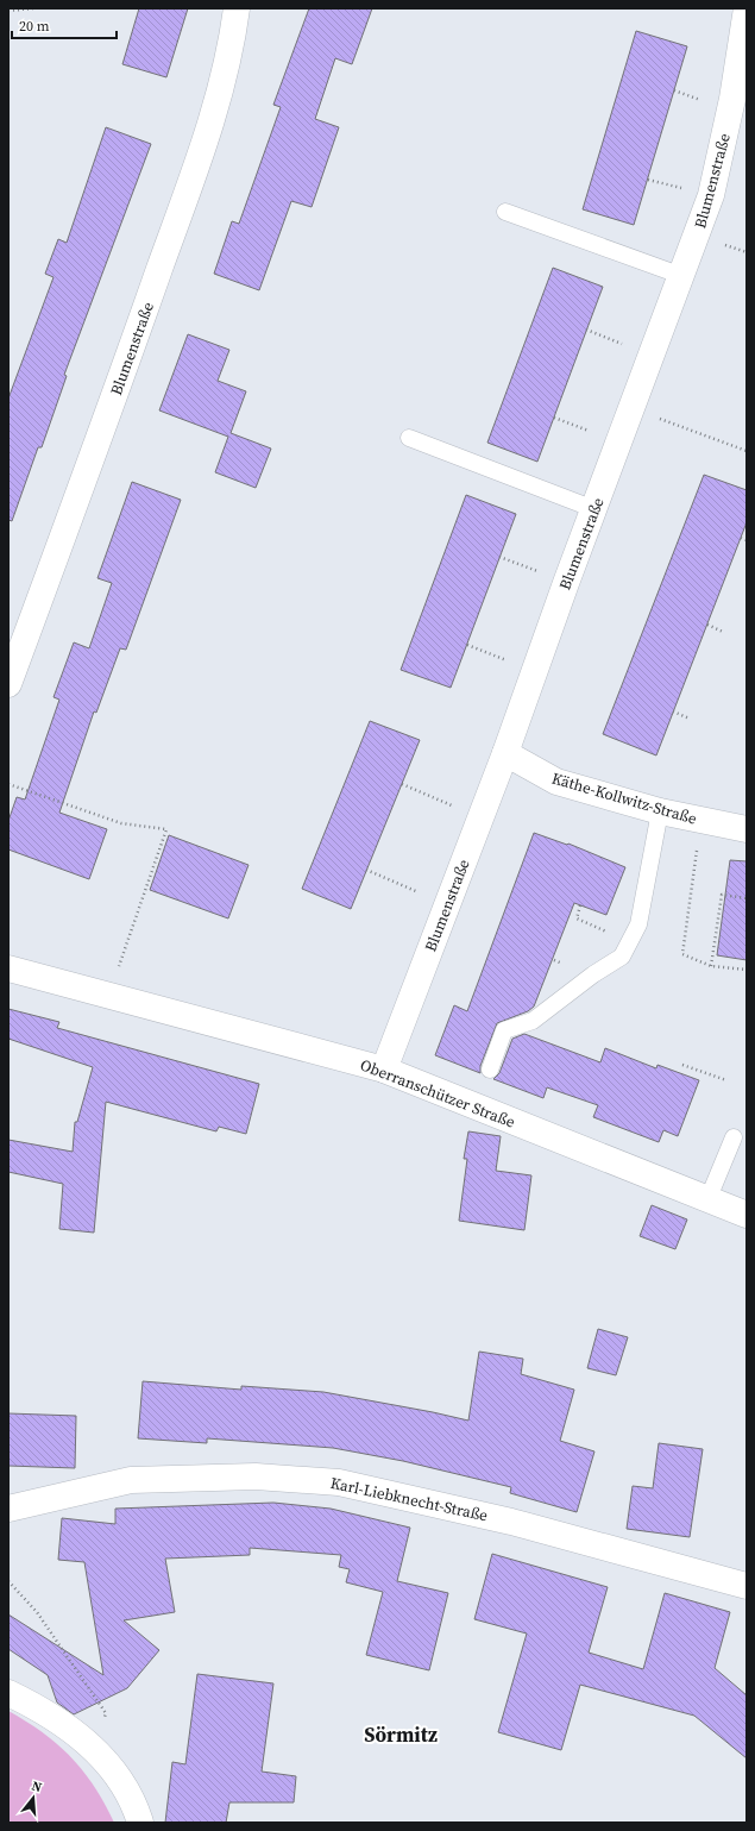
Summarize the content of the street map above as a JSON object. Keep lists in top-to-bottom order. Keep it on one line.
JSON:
{"streets":{"street":["Blumenstraße","Käthe-Kollwitz-Straße","Oberranschützer Straße","Karl-Liebknecht-Straße"]},"crossings":[["Blumenstraße","Käthe-Kollwitz-Straße"],["Blumenstraße","Oberranschützer Straße"]],"districts":["Sörmitz"],"scale_bar":"20 m","north":"top"}
